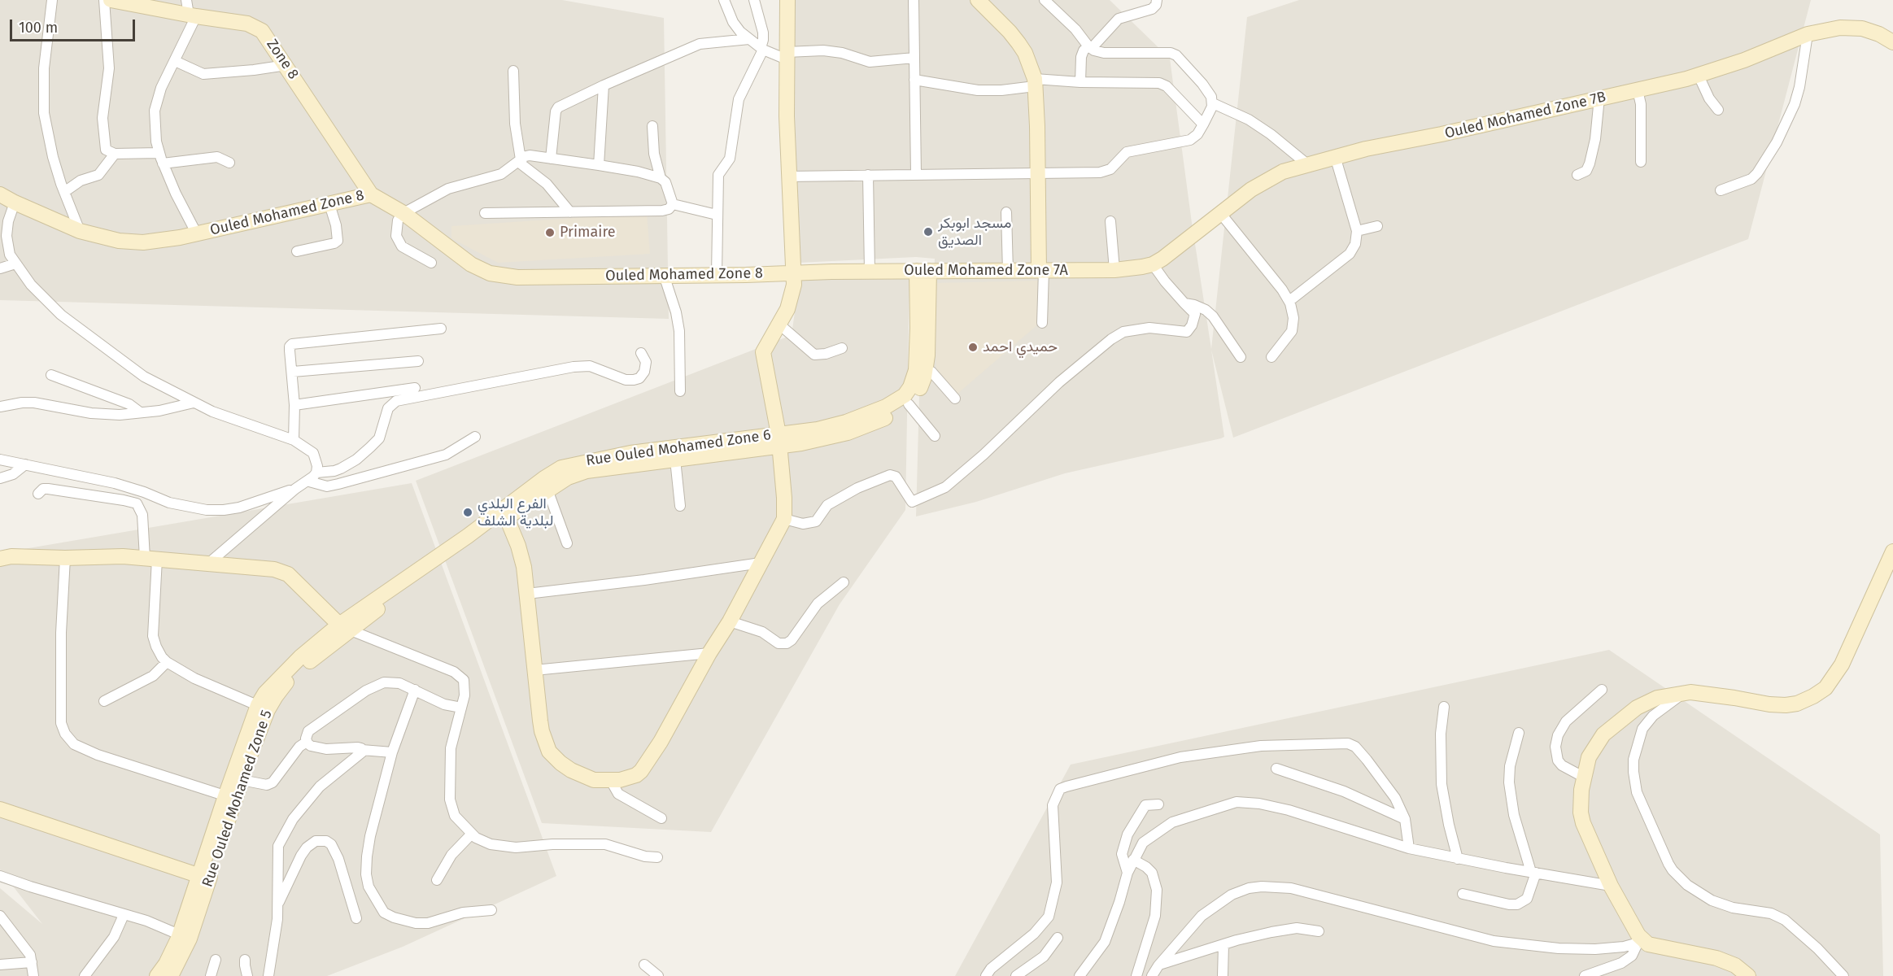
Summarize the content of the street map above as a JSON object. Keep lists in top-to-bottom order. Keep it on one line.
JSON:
{"streets":{"street":["Zone 8","Ouled Mohamed Zone 7B","Ouled Mohamed Zone 8","Ouled Mohamed Zone 7A","Rue Ouled Mohamed Zone 6","Rue Ouled Mohamed Zone 5"]},"crossings":[["Zone 8","Ouled Mohamed Zone 8"],["Ouled Mohamed Zone 7B","Ouled Mohamed Zone 7A"],["Ouled Mohamed Zone 8","Ouled Mohamed Zone 7A"],["Ouled Mohamed Zone 7A","Rue Ouled Mohamed Zone 6"],["Rue Ouled Mohamed Zone 6","Rue Ouled Mohamed Zone 5"]],"places":["مسجد ابوبكر الصديق","Primaire","حميدي احمد","الفرع البلدي لبلدية الشلف"],"scale_bar":"100 m"}
